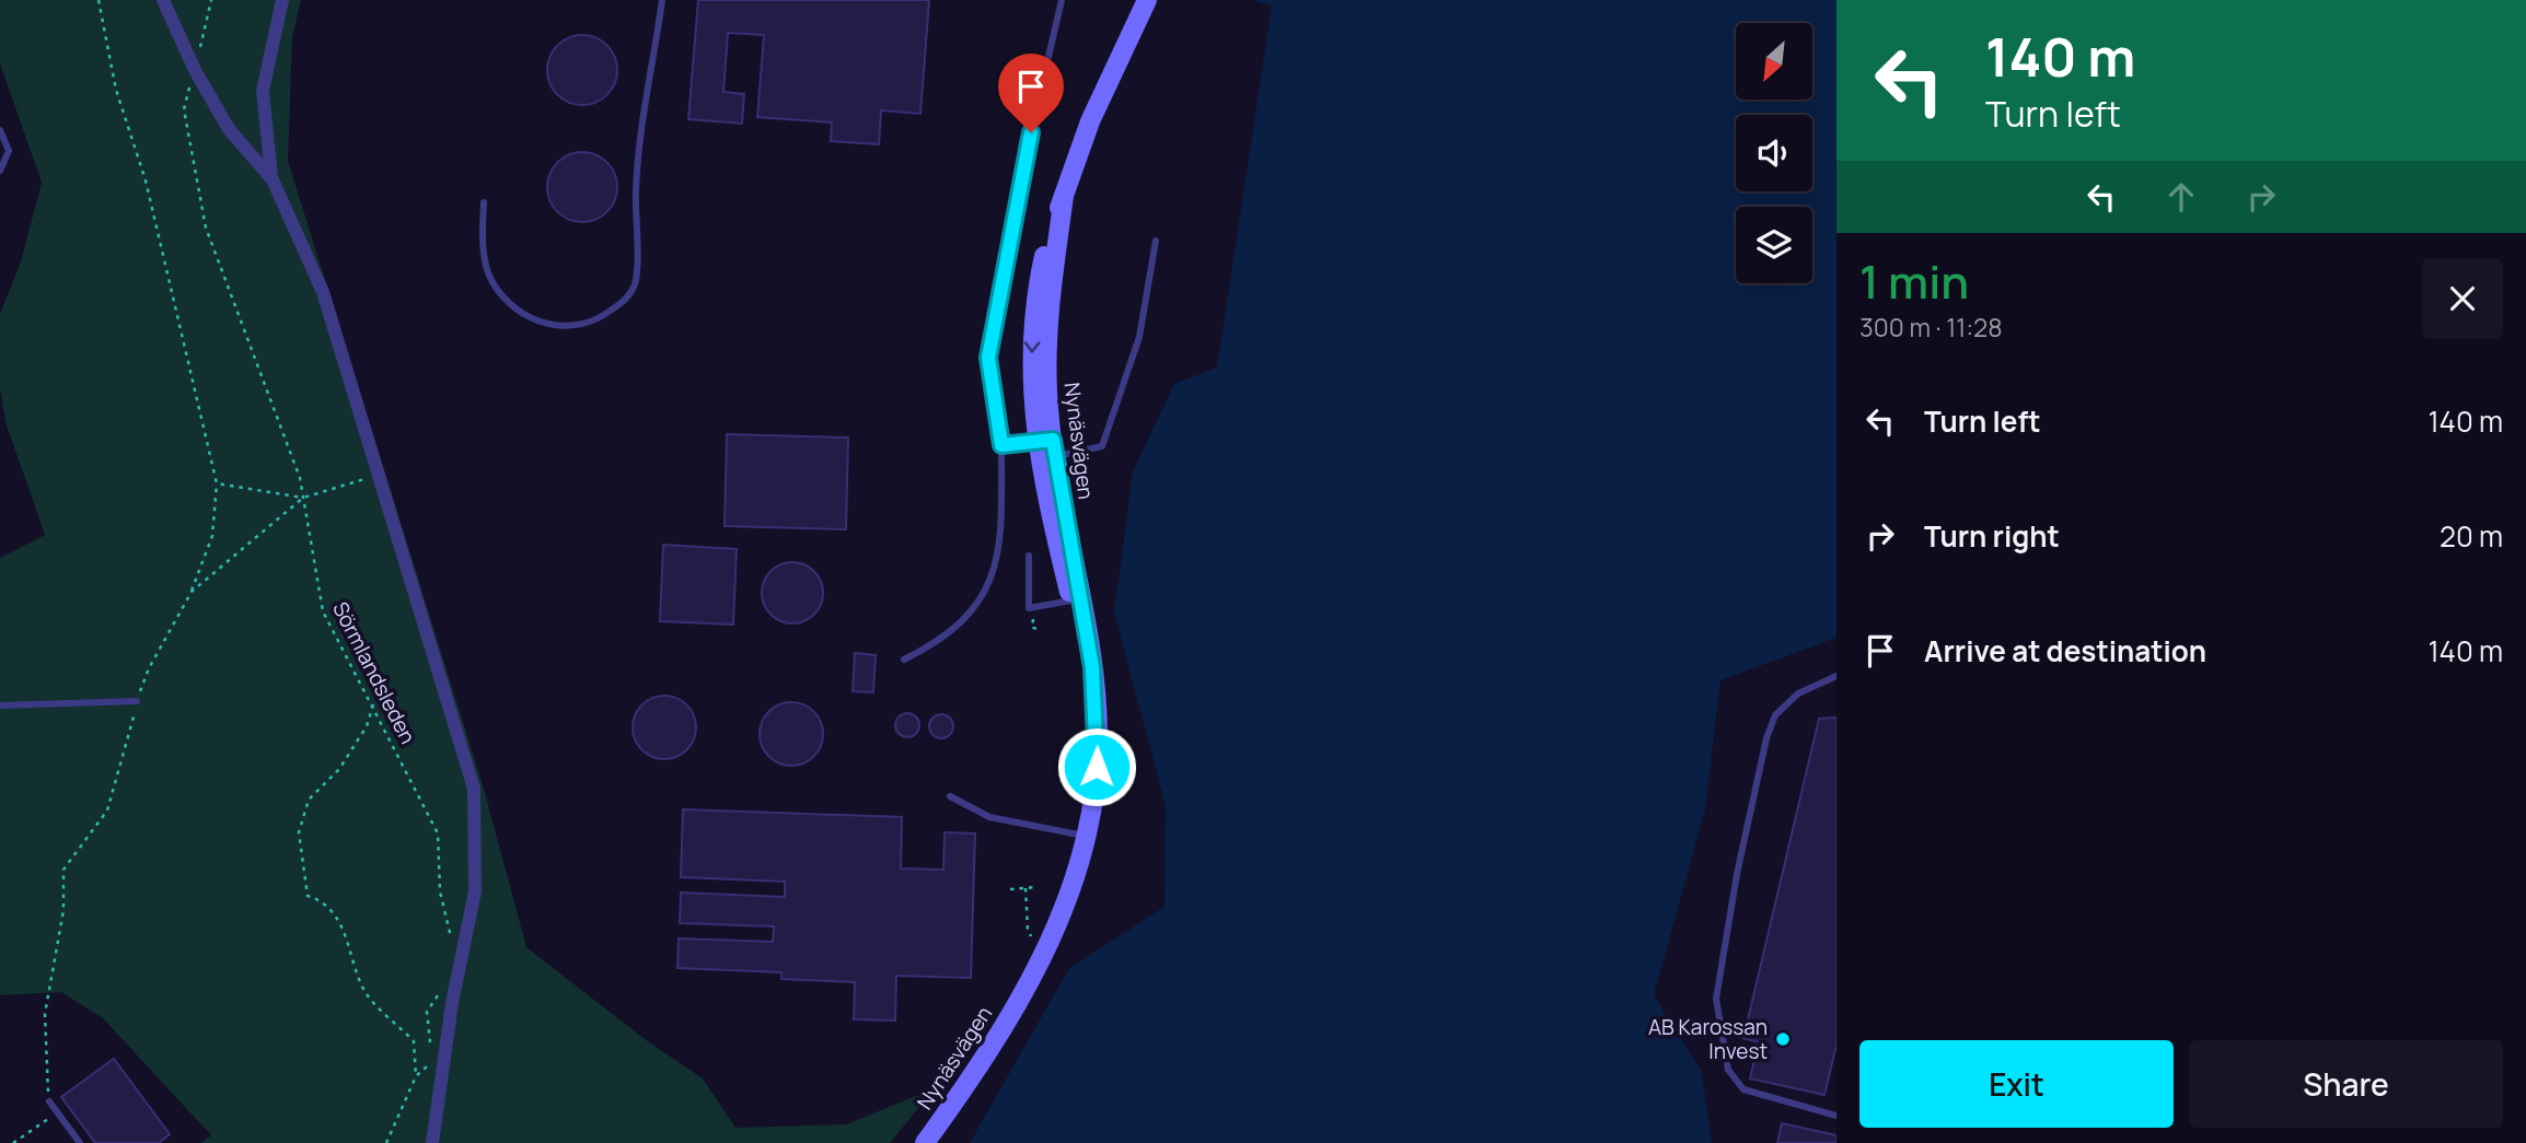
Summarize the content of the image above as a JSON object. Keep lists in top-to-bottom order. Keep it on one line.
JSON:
{"streets":{"street":["Nynäsvägen"],"path":["Sörmlandsleden"]},"places":["AB Karossan Invest"],"north":"bottom left","page":{"turn":["140 m","Turn left"],"heading":["1 min","300 m · 11:28"],"list":[{"name":"Turn left","value":"140 m"},{"name":"Turn right","value":"20 m"},{"name":"Arrive at destination","value":"140 m"}],"buttons":["Exit","Share"]}}
